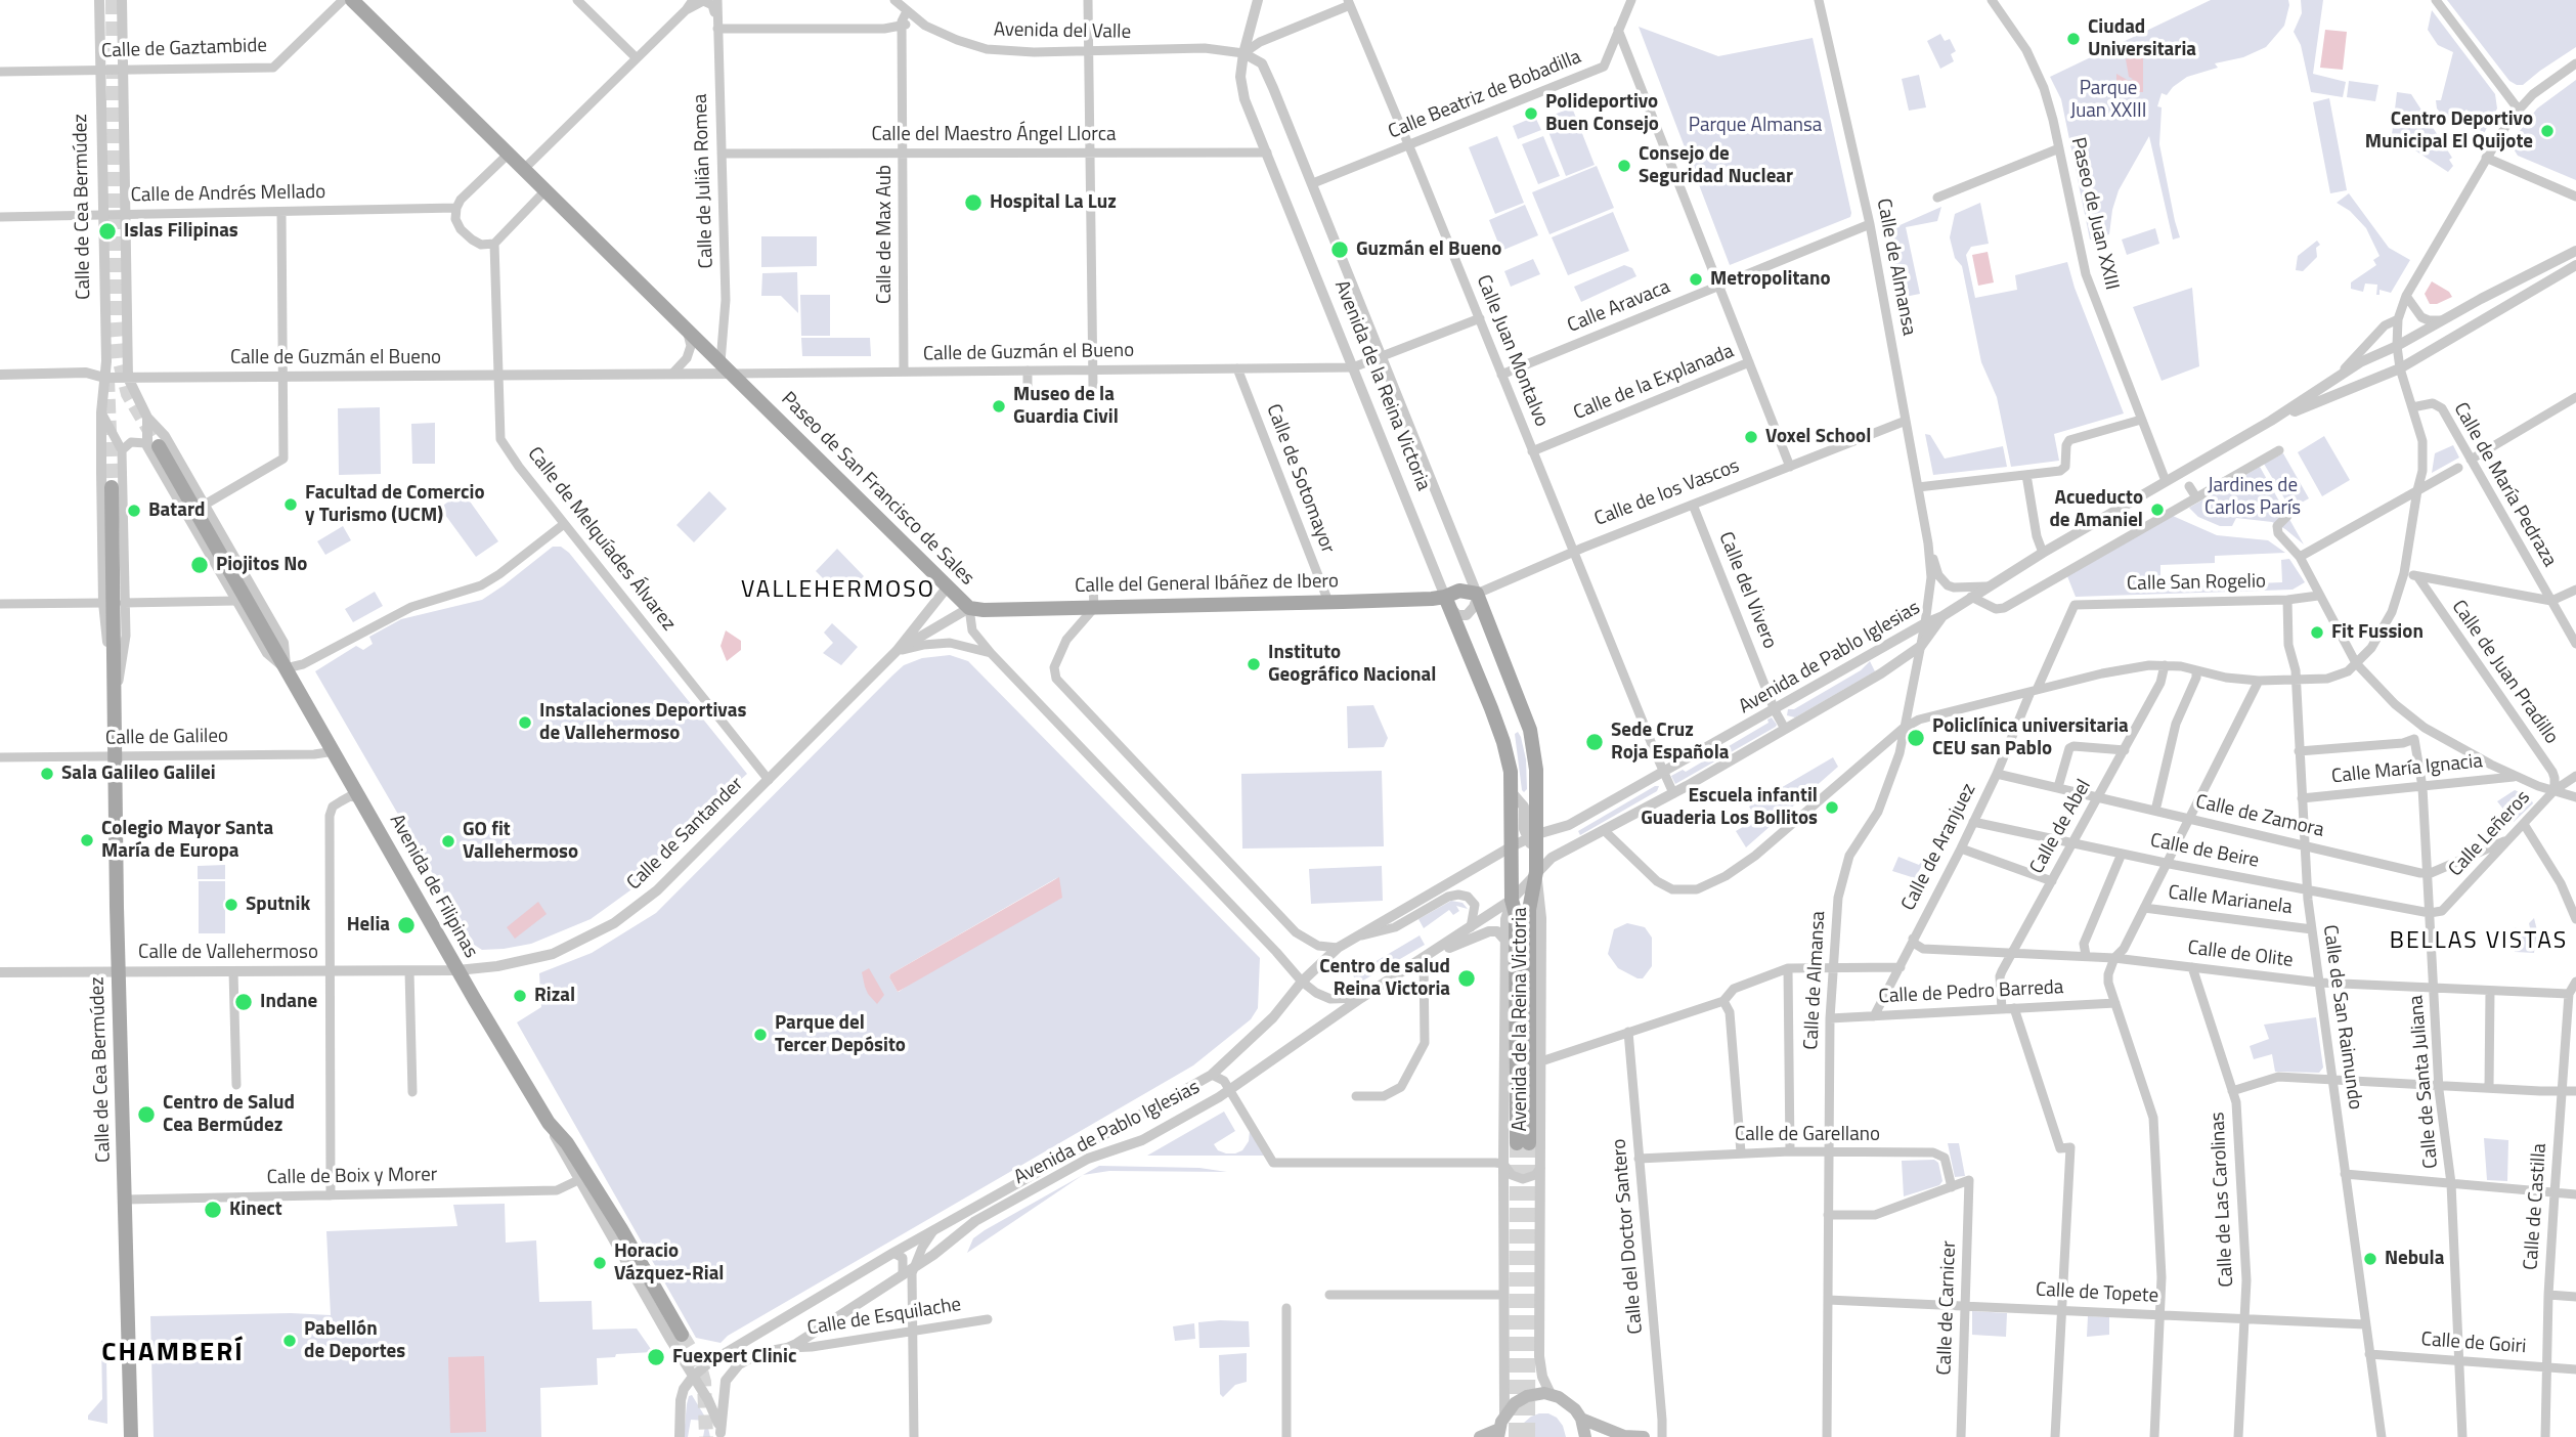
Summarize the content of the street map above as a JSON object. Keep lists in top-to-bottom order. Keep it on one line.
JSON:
{"streets":{"main road":["Calle de Cea Bermúdez","Avenida de la Reina Victoria","Paseo de San Francisco de Sales","Calle de los Vascos","Calle del General Ibáñez de Ibero","Avenida de Filipinas"],"street":["Avenida del Valle","Calle de Gaztambide","Calle Beatriz de Bobadilla","Calle del Maestro Ángel Llorca","Calle de Julián Romea","Calle de Andrés Mellado","Paseo de Juan XXIII","Calle de Max Aub","Calle de Almansa","Calle Aravaca","Calle Juan Montalvo","Calle de Guzmán el Bueno","Calle de la Explanada","Calle de Sotomayor","Calle de María Pedraza","Calle de Melquíades Álvarez","Calle San Rogelio","Calle del Vivero","Avenida de Pablo Iglesias","Calle de Juan Pradillo","Calle de Galileo","Calle María Ignacia","Calle de Zamora","Calle de Abel","Calle de Santander","Calle Leñeros","Calle de Aranjuez","Calle de Beire","Calle Marianela","Calle de Vallehermoso","Calle de Olite","Calle de Pedro Barreda","Calle de San Raimundo","Calle de Santa Juliana","Calle de Garellano","Calle de Boix y Morer","Calle de Las Carolinas","Calle de Castilla","Calle del Doctor Santero","Calle de Topete","Calle de Carnicer","Calle de Esquilache","Calle de Goiri"]},"crossings":[["Avenida del Valle","Calle de Max Aub"],["Avenida del Valle","Avenida de la Reina Victoria"],["Calle de Gaztambide","Calle de Cea Bermúdez"],["Calle Beatriz de Bobadilla","Calle Juan Montalvo"],["Calle Beatriz de Bobadilla","Avenida de la Reina Victoria"],["Calle del Maestro Ángel Llorca","Calle de Julián Romea"],["Calle del Maestro Ángel Llorca","Calle de Max Aub"],["Calle del Maestro Ángel Llorca","Avenida de la Reina Victoria"],["Calle de Julián Romea","Paseo de San Francisco de Sales"],["Calle de Andrés Mellado","Calle de Cea Bermúdez"],["Calle de Cea Bermúdez","Calle de Guzmán el Bueno"],["Calle de Cea Bermúdez","Calle de Galileo"],["Calle de Cea Bermúdez","Calle de Vallehermoso"],["Calle de Cea Bermúdez","Calle de Boix y Morer"],["Paseo de Juan XXIII","Avenida de Pablo Iglesias"],["Calle de Max Aub","Calle de Guzmán el Bueno"],["Calle de Almansa","Calle Aravaca"],["Calle de Almansa","Calle de los Vascos"],["Calle de Almansa","Avenida de Pablo Iglesias"],["Calle de Almansa","Calle de Pedro Barreda"],["Calle de Almansa","Calle de Garellano"],["Calle de Almansa","Calle de Topete"],["Calle Aravaca","Calle Juan Montalvo"],["Calle Juan Montalvo","Calle de Guzmán el Bueno"],["Calle Juan Montalvo","Calle de la Explanada"],["Calle Juan Montalvo","Calle de los Vascos"],["Calle Juan Montalvo","Avenida de Pablo Iglesias"],["Calle de Guzmán el Bueno","Avenida de la Reina Victoria"],["Calle de Guzmán el Bueno","Calle de Sotomayor"],["Calle de Guzmán el Bueno","Paseo de San Francisco de Sales"],["Calle de Guzmán el Bueno","Calle de Melquíades Álvarez"],["Calle de Guzmán el Bueno","Avenida de Filipinas"],["Avenida de la Reina Victoria","Calle de los Vascos"],["Avenida de la Reina Victoria","Calle del General Ibáñez de Ibero"],["Avenida de la Reina Victoria","Avenida de Pablo Iglesias"],["Calle de Sotomayor","Calle del General Ibáñez de Ibero"],["Paseo de San Francisco de Sales","Calle del General Ibáñez de Ibero"],["Paseo de San Francisco de Sales","Avenida de Pablo Iglesias"],["Paseo de San Francisco de Sales","Calle de Santander"],["Calle de los Vascos","Calle del General Ibáñez de Ibero"],["Calle de los Vascos","Calle del Vivero"],["Calle de Melquíades Álvarez","Calle de Santander"],["Calle San Rogelio","Calle de Aranjuez"],["Calle San Rogelio","Calle de San Raimundo"],["Calle del General Ibáñez de Ibero","Calle de Santander"],["Calle del Vivero","Avenida de Pablo Iglesias"],["Avenida de Pablo Iglesias","Avenida de Filipinas"],["Avenida de Pablo Iglesias","Calle de Esquilache"],["Calle de Juan Pradillo","Calle Leñeros"],["Calle de Galileo","Avenida de Filipinas"],["Calle María Ignacia","Calle de San Raimundo"],["Calle María Ignacia","Calle de Santa Juliana"],["Calle de Zamora","Calle de Abel"],["Calle de Zamora","Calle de Aranjuez"],["Calle de Zamora","Calle de San Raimundo"],["Calle de Zamora","Calle de Santa Juliana"],["Calle de Abel","Calle de Beire"],["Calle de Abel","Calle de Olite"],["Calle de Abel","Calle de Pedro Barreda"],["Calle de Santander","Avenida de Filipinas"],["Calle de Santander","Calle de Vallehermoso"],["Calle Leñeros","Calle de Beire"],["Calle Leñeros","Calle de Santa Juliana"],["Calle de Aranjuez","Calle de Beire"],["Calle de Aranjuez","Calle de Olite"],["Calle de Aranjuez","Calle de Pedro Barreda"],["Calle de Beire","Calle de San Raimundo"],["Calle de Beire","Calle de Santa Juliana"],["Avenida de Filipinas","Calle de Vallehermoso"],["Avenida de Filipinas","Calle de Boix y Morer"],["Calle Marianela","Calle de San Raimundo"],["Calle de Olite","Calle de San Raimundo"],["Calle de Olite","Calle de Santa Juliana"],["Calle de Olite","Calle de Las Carolinas"],["Calle de Olite","Calle de Castilla"],["Calle de San Raimundo","Calle de Topete"],["Calle de San Raimundo","Calle de Goiri"],["Calle de Santa Juliana","Calle de Goiri"],["Calle de Garellano","Calle del Doctor Santero"],["Calle de Garellano","Calle de Carnicer"],["Calle de Las Carolinas","Calle de Topete"],["Calle de Castilla","Calle de Goiri"],["Calle de Topete","Calle de Carnicer"]],"districts":["VALLEHERMOSO","BELLAS VISTAS","CHAMBERÍ"],"parks":["Parque Juan XXIII","Parque Almansa","Jardines de Carlos París"],"places":["Ciudad Universitaria","Polideportivo Buen Consejo","Centro Deportivo Municipal El Quijote","Consejo de Seguridad Nuclear","Hospital La Luz","Islas Filipinas","Guzmán el Bueno","Metropolitano","Museo de la Guardia Civil","Voxel School","Facultad de Comercio y Turismo (UCM)","Acueducto de Amaniel","Batard","Piojitos No","Fit Fussion","Instituto Geográfico Nacional","Instalaciones Deportivas de Vallehermoso","Policlínica universitaria CEU san Pablo","Sede Cruz Roja Española","Sala Galileo Galilei","Escuela infantil Guaderia Los Bollitos","Colegio Mayor Santa María de Europa","GO fit Vallehermoso","Sputnik","Helia","Centro de salud Reina Victoria","Rizal","Indane","Parque del Tercer Depósito","Centro de Salud Cea Bermúdez","Kinect","Nebula","Horacio Vázquez-Rial","Pabellón de Deportes","Fuexpert Clinic"]}
